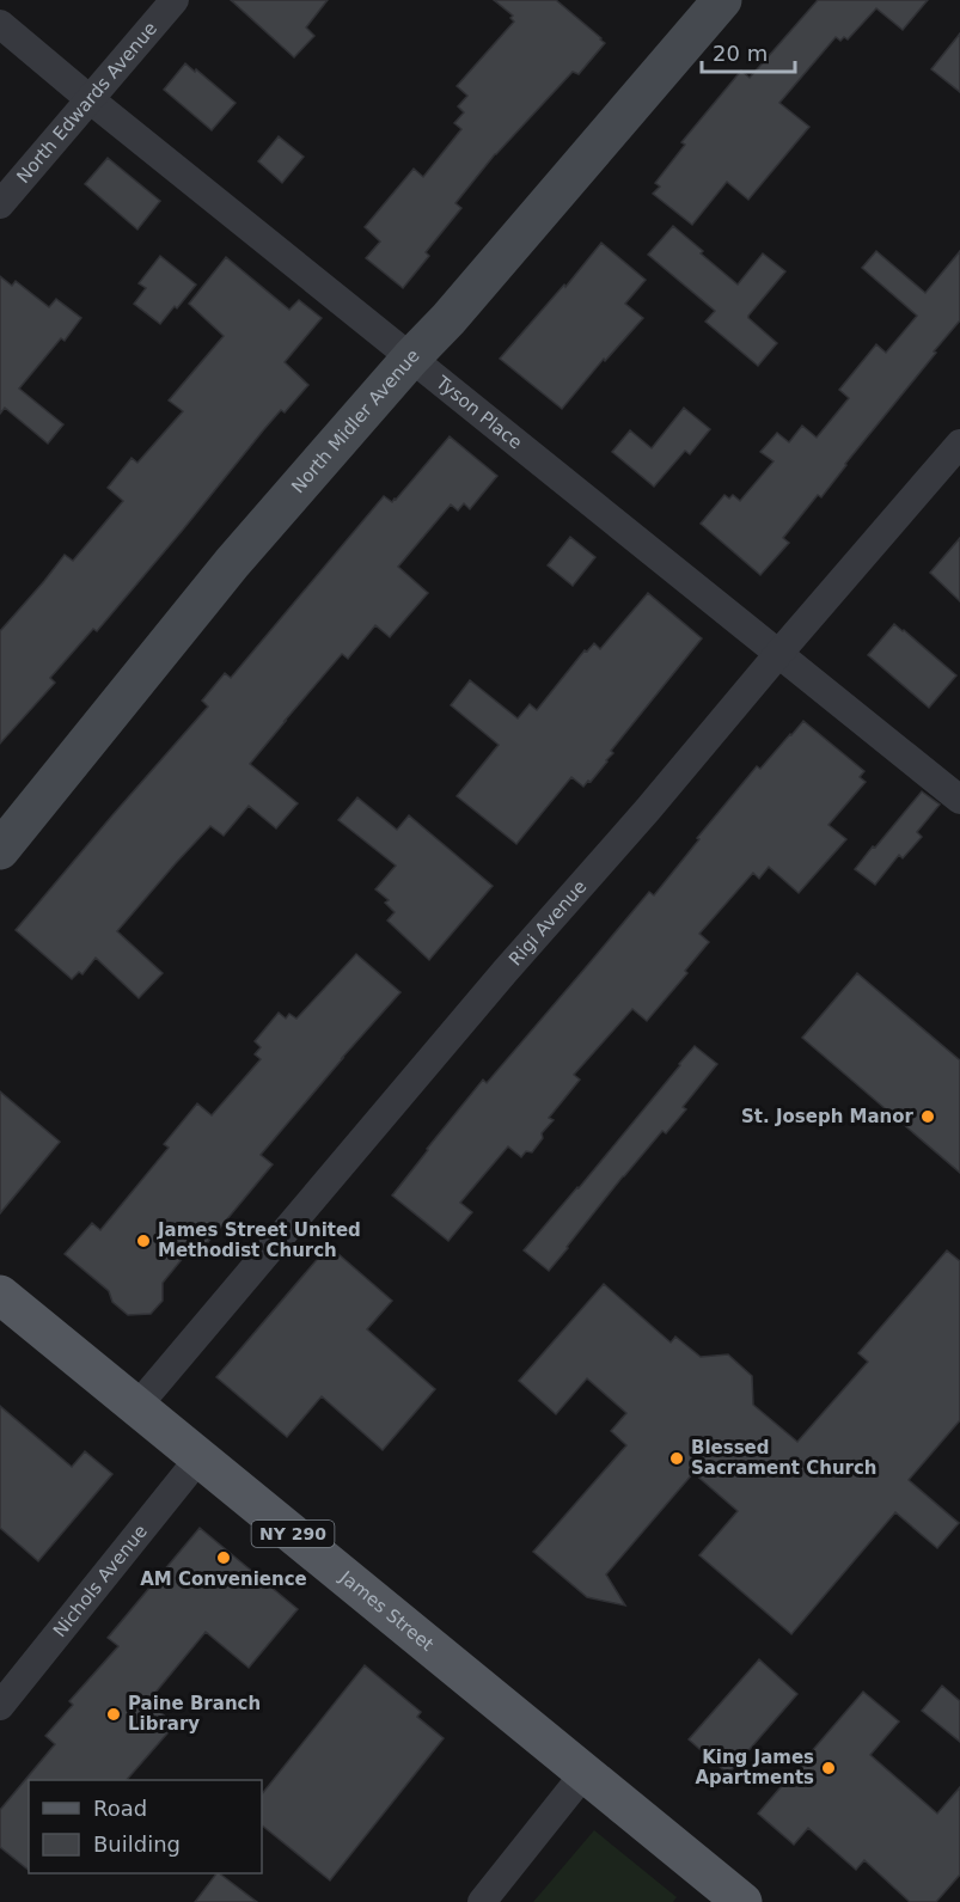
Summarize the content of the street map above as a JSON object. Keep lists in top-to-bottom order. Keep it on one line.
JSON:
{"streets":{"main road":["North Midler Avenue","NY 290","James Street"],"street":["North Edwards Avenue","Tyson Place","Rigi Avenue","Nichols Avenue"]},"crossings":[["North Edwards Avenue","Tyson Place"],["Tyson Place","North Midler Avenue"],["Tyson Place","Rigi Avenue"],["Rigi Avenue","James Street"],["Nichols Avenue","James Street"]],"places":["St. Joseph Manor","James Street United Methodist Church","Blessed Sacrament Church","AM Convenience","Paine Branch Library","King James Apartments"],"legend":["Road","Building"],"scale_bar":"20 m"}
